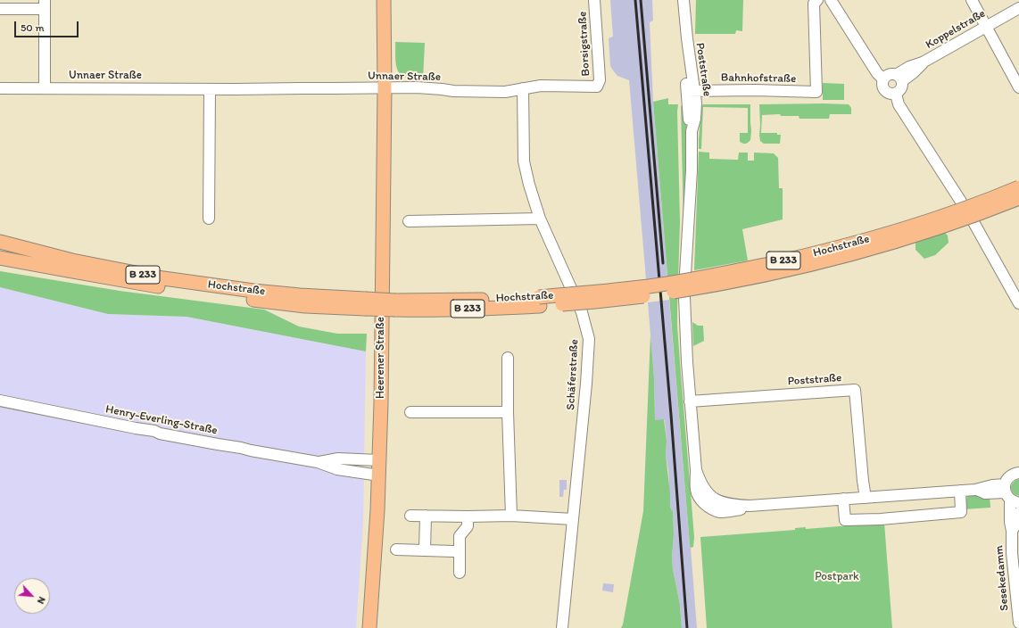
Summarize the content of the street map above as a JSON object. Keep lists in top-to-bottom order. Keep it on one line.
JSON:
{"streets":{"main road":["Hochstraße","B 233","Heerener Straße"],"street":["Koppelstraße","Borsigstraße","Poststraße","Unnaer Straße","Bahnhofstraße","Schäferstraße","Henry-Everling-Straße","Sesekedamm"]},"crossings":[["Borsigstraße","Unnaer Straße"],["Poststraße","Bahnhofstraße"],["Unnaer Straße","Heerener Straße"],["Unnaer Straße","Schäferstraße"],["Heerener Straße","Henry-Everling-Straße"]],"parks":["Postpark"],"scale_bar":"50 m","north":"bottom right"}
